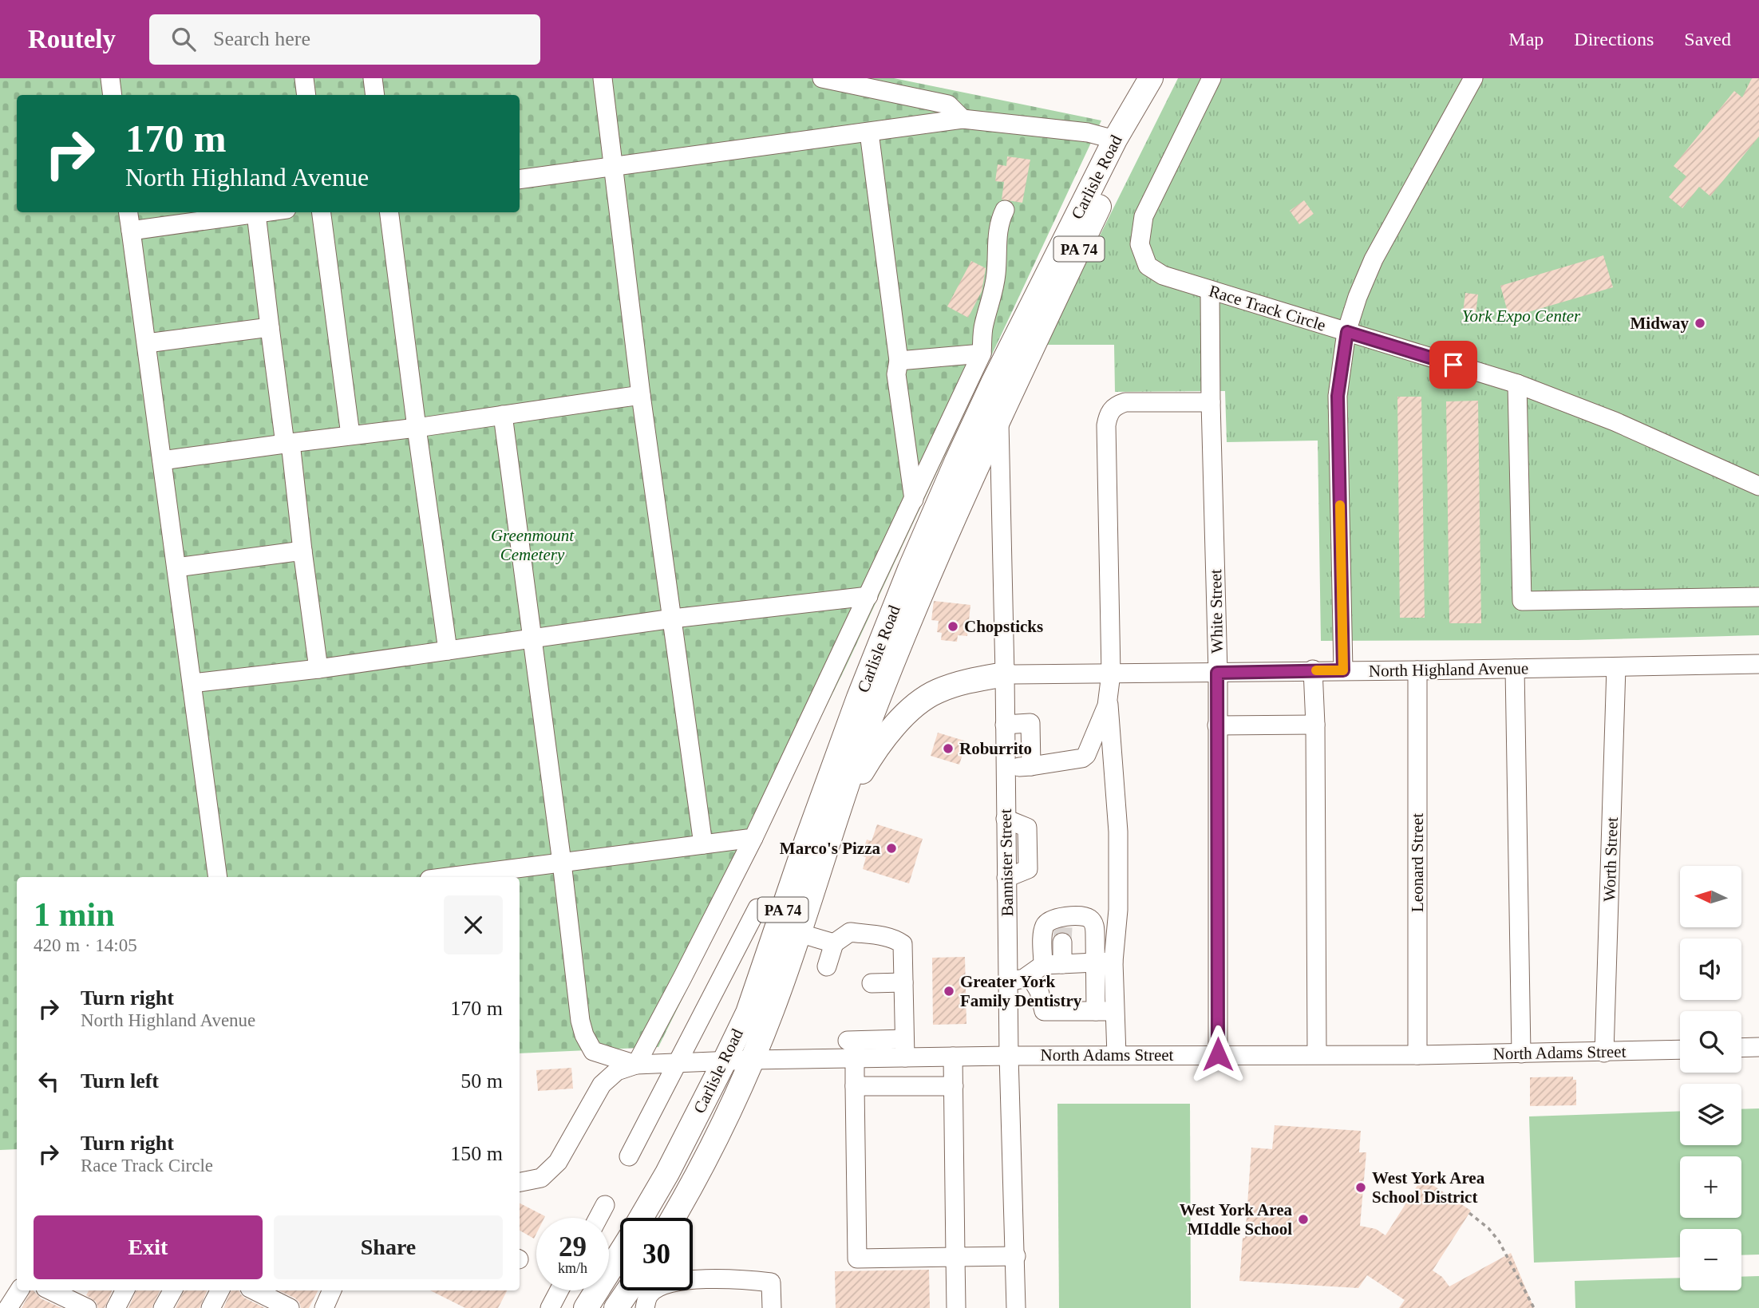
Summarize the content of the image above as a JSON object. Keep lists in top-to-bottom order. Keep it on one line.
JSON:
{"streets":{"main road":["Carlisle Road","PA 74"],"street":["Race Track Circle","White Street","North Highland Avenue","Worth Street","Bannister Street","Leonard Street","North Adams Street"]},"crossings":[["Carlisle Road","Bannister Street"],["Carlisle Road","North Adams Street"],["Race Track Circle","White Street"],["White Street","North Highland Avenue"],["White Street","North Adams Street"],["North Highland Avenue","Worth Street"],["North Highland Avenue","Bannister Street"],["North Highland Avenue","Leonard Street"],["Worth Street","North Adams Street"],["Bannister Street","North Adams Street"],["Leonard Street","North Adams Street"]],"parks":["York Expo Center","Greenmount Cemetery"],"places":["Midway","Chopsticks","Roburrito","Marco's Pizza","Greater York Family Dentistry","West York Area School District","West York Area MIddle School"],"north":"left","page":{"header":"Routely","search":"Search here","nav":["Map","Directions","Saved"],"turn":["170 m","North Highland Avenue"],"map_buttons":["+","−"],"heading":["1 min","420 m · 14:05"],"list":[{"name":"Turn right","note":"North Highland Avenue","value":"170 m"},{"name":"Turn left","value":"50 m"},{"name":"Turn right","note":"Race Track Circle","value":"150 m"}],"buttons":["Exit","Share"],"speed":"29 km/h","limit":"30"}}
